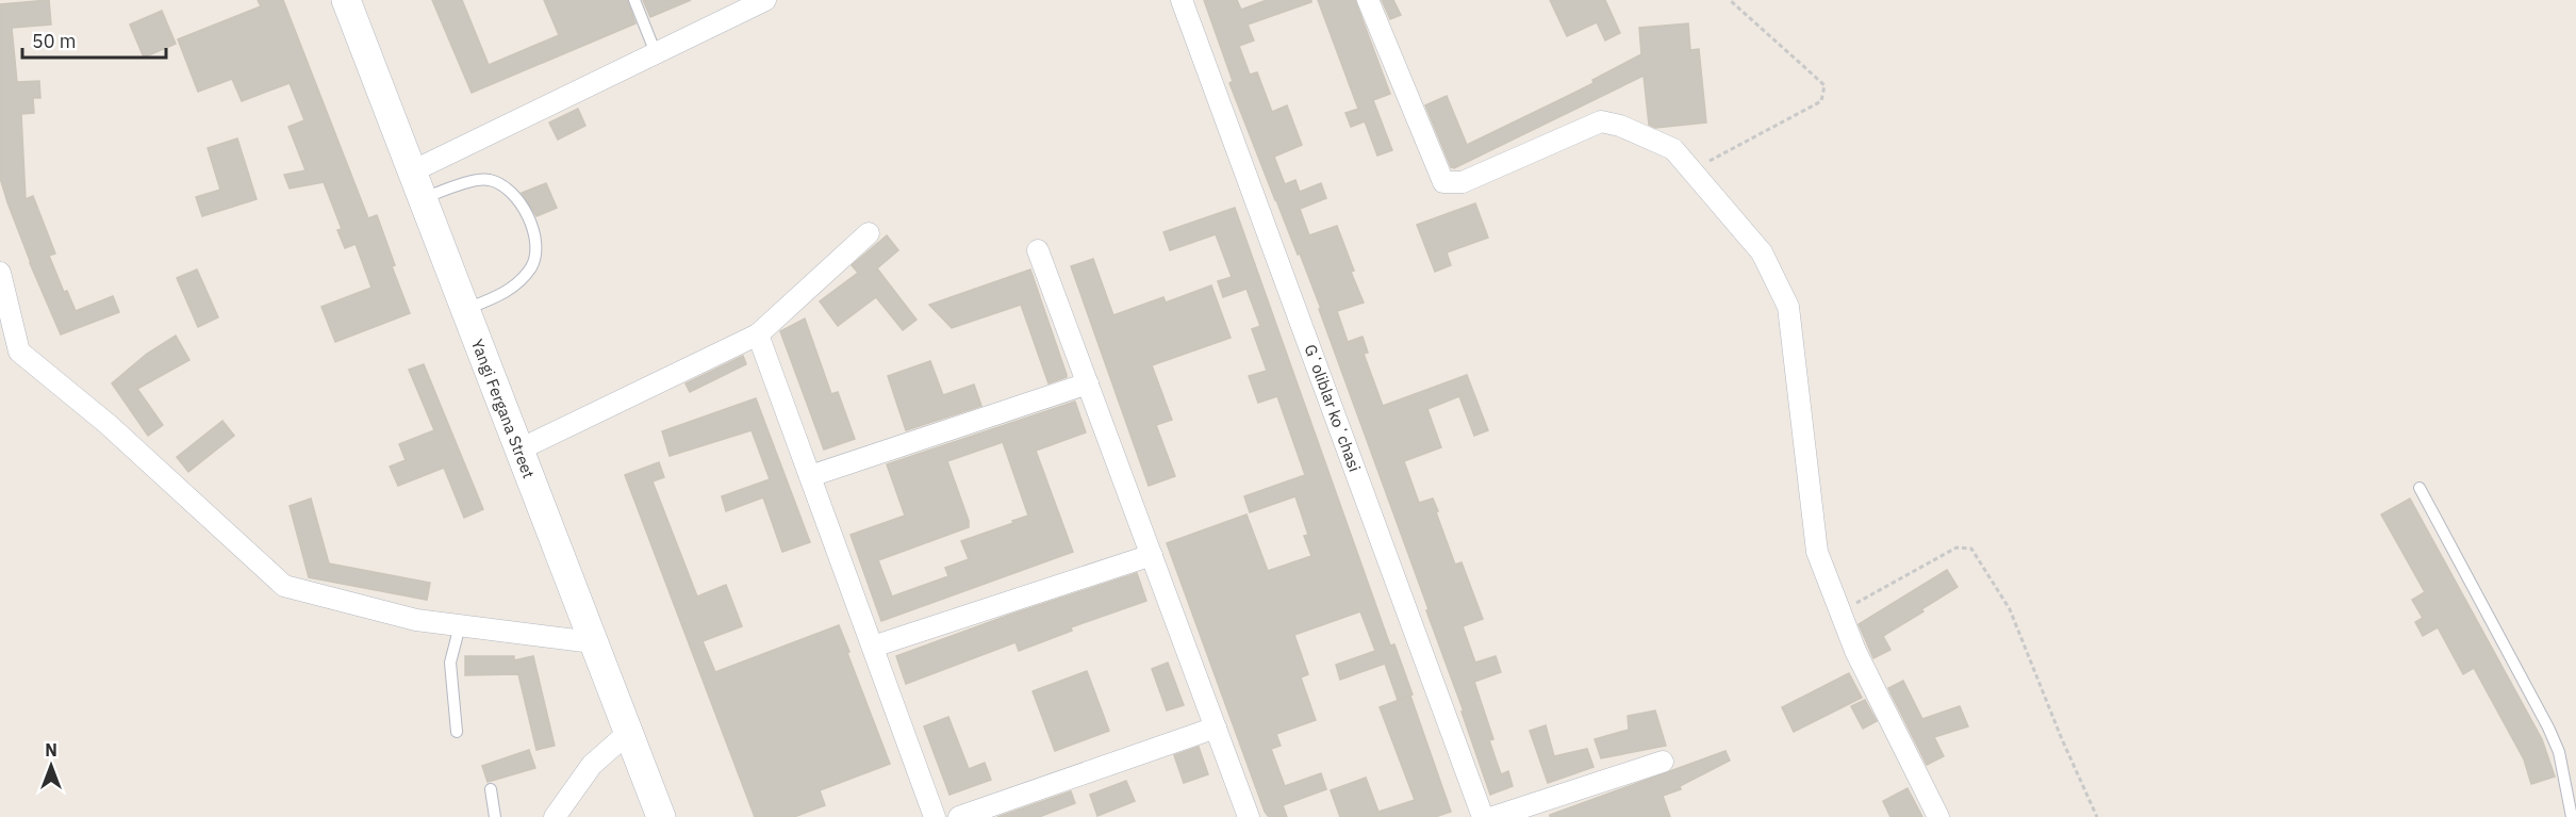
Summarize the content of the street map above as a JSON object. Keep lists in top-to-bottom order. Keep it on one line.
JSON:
{"streets":{"main road":["Yangi Fergana Street"],"street":["Gʻoliblar koʻchasi"]},"scale_bar":"50 m","north":"top"}
